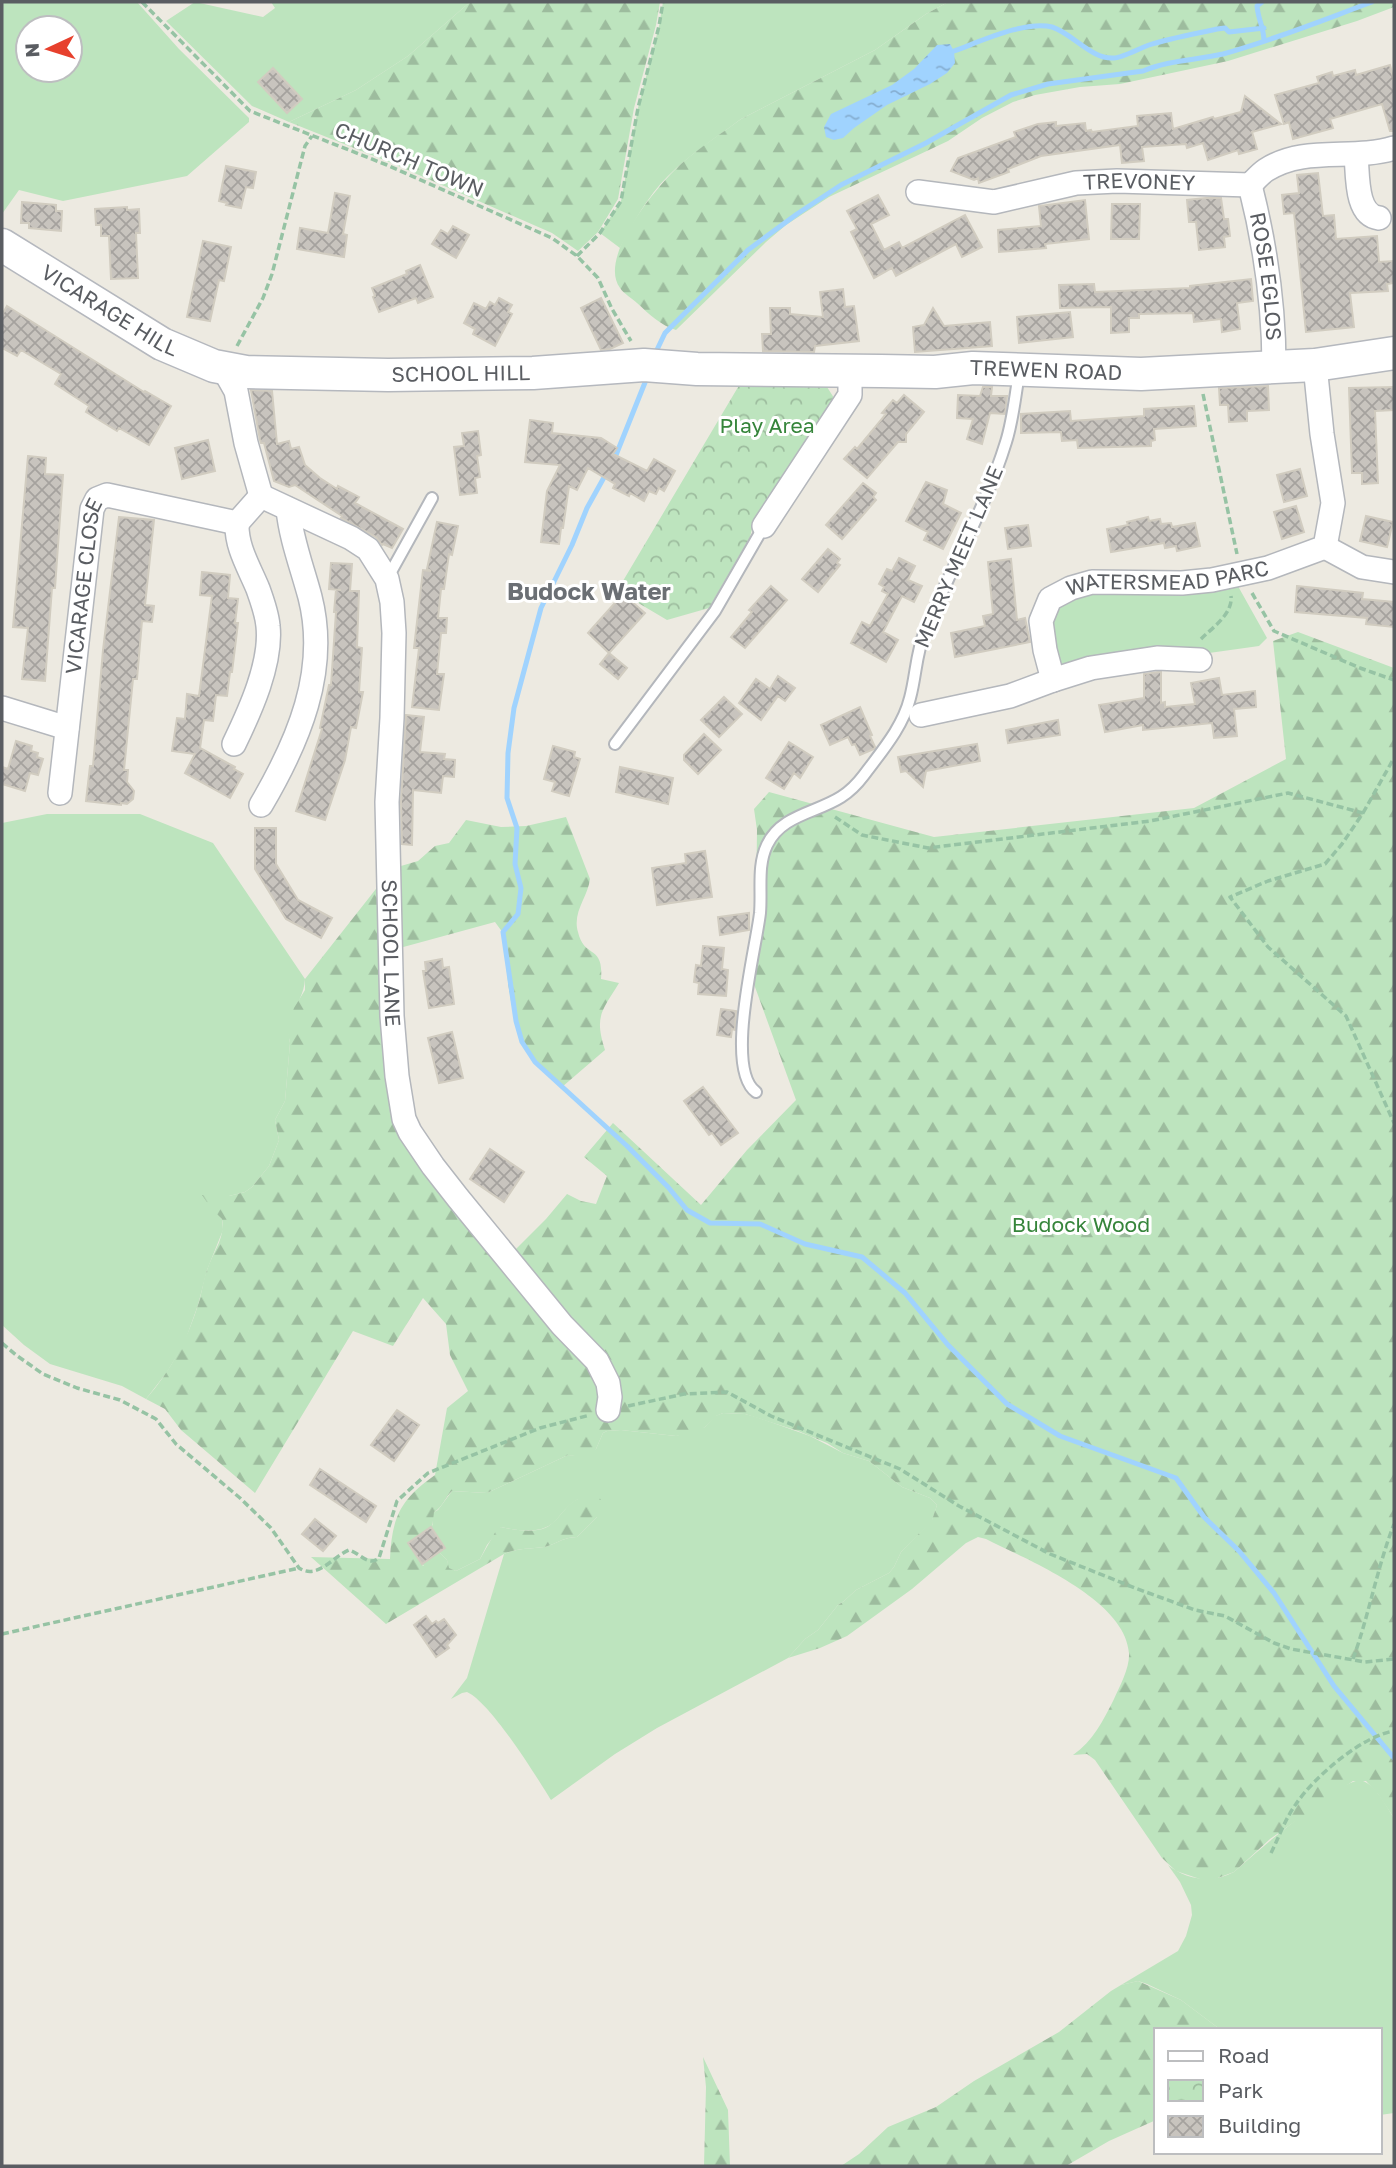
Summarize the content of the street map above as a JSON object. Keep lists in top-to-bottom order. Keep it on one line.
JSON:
{"streets":{"street":["TREVONEY","ROSE EGLOS","VICARAGE HILL","TREWEN ROAD","SCHOOL HILL","WATERSMEAD PARC","VICARAGE CLOSE","SCHOOL LANE"],"lane":["MERRY MEET LANE"],"path":["CHURCH TOWN"]},"crossings":[["CHURCH TOWN","SCHOOL HILL"],["TREVONEY","ROSE EGLOS"],["ROSE EGLOS","TREWEN ROAD"],["VICARAGE HILL","SCHOOL HILL"],["TREWEN ROAD","SCHOOL HILL"],["TREWEN ROAD","MERRY MEET LANE"]],"districts":["Budock Water"],"parks":["Play Area","Budock Wood"],"legend":["Road","Park","Building"],"north":"left"}
